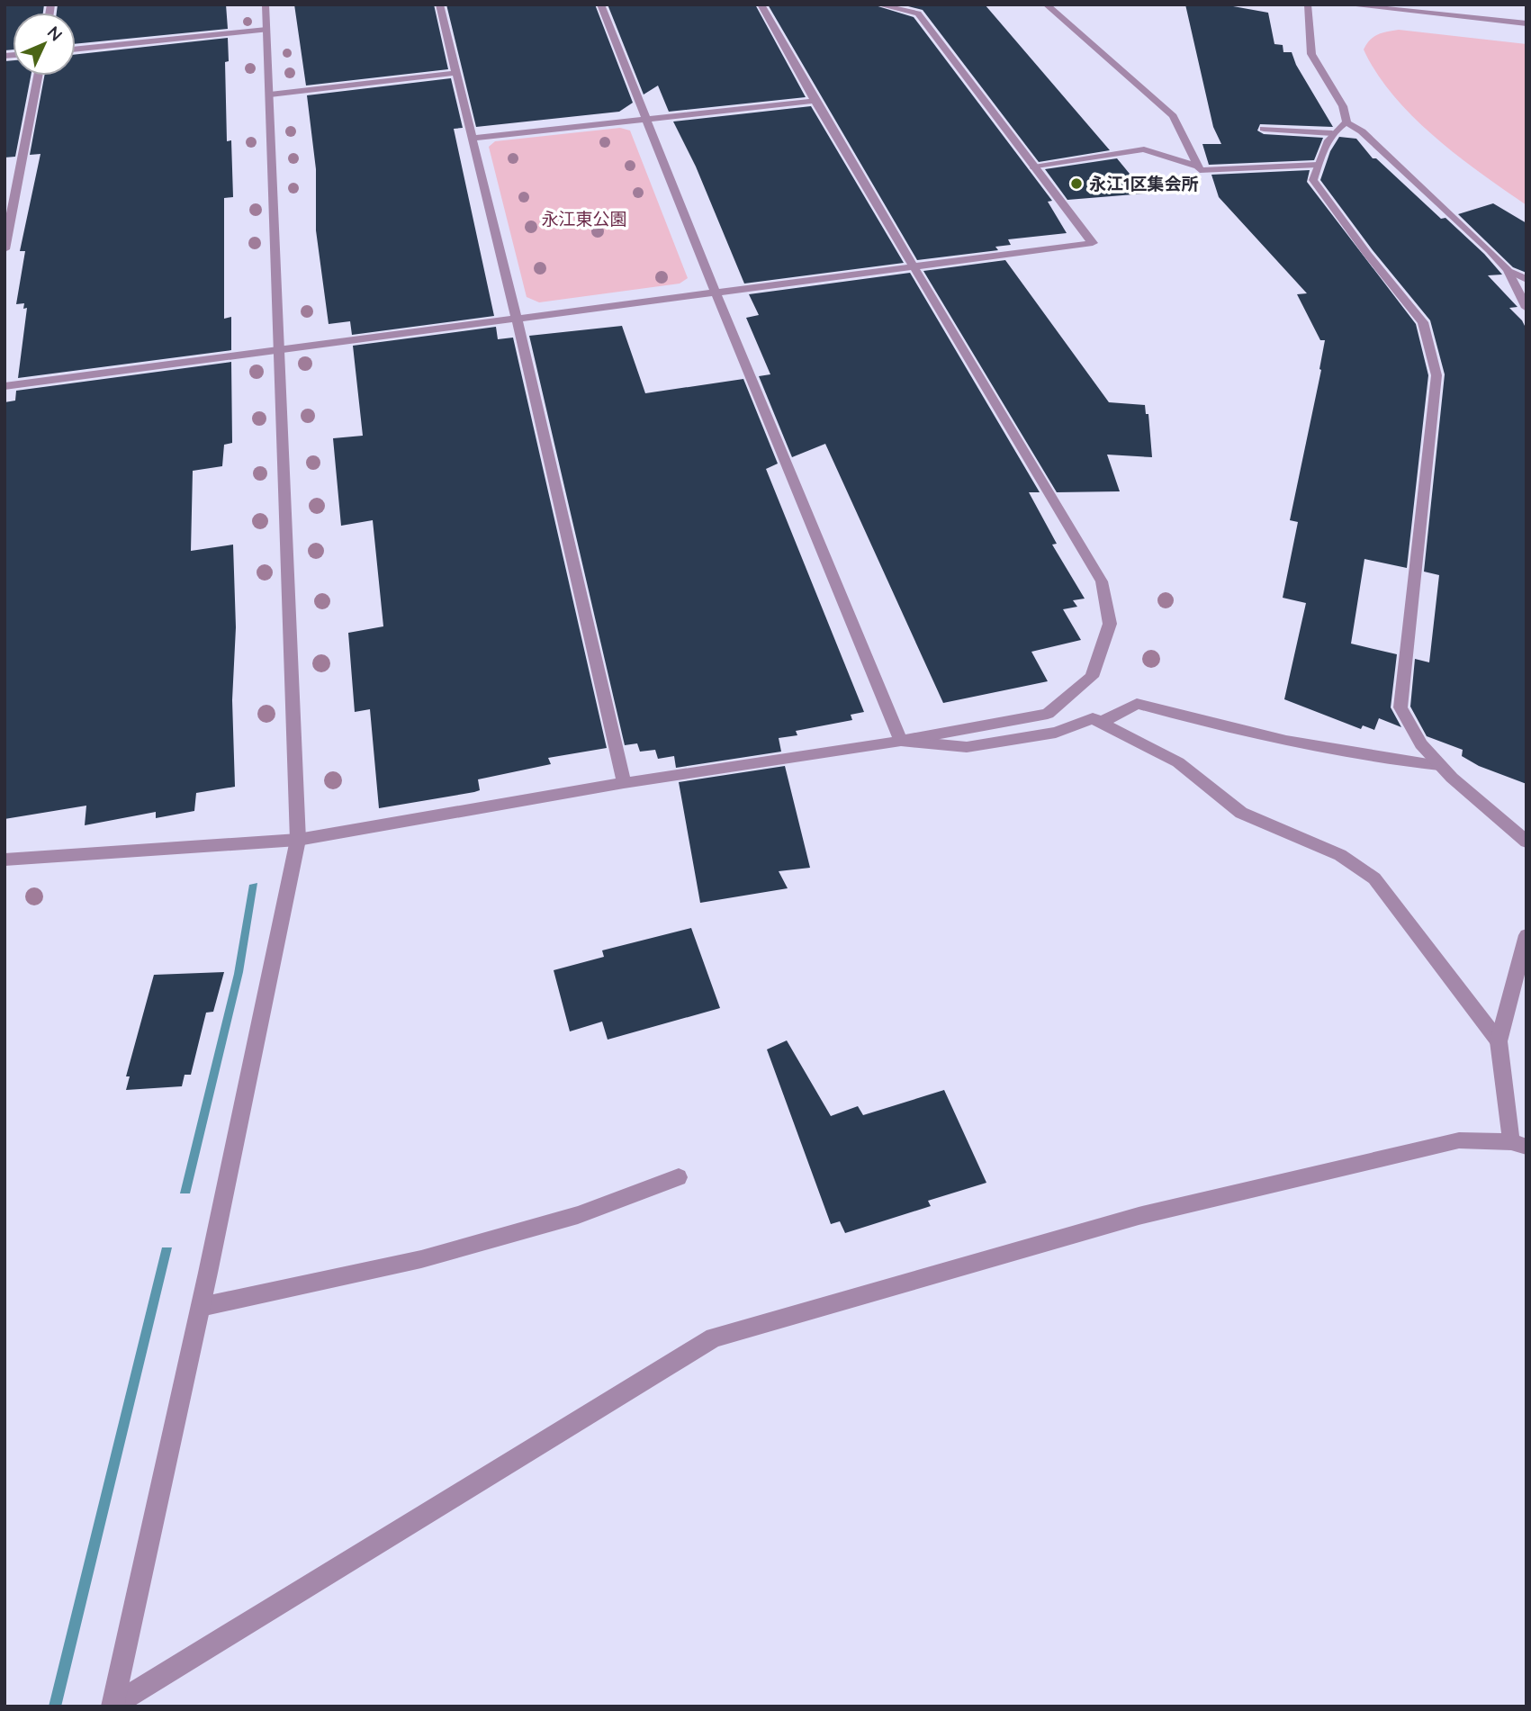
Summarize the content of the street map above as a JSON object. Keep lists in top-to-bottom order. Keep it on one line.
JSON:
{"parks":["永江東公園"],"places":["永江1区集会所"],"north":"top right"}
